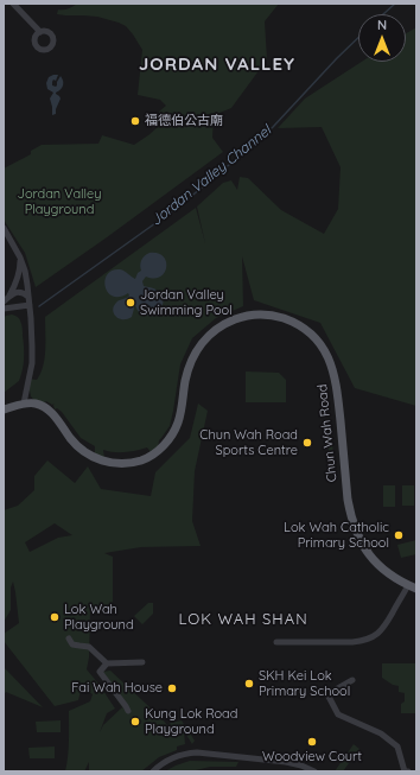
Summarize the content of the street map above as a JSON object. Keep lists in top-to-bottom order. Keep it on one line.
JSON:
{"streets":{"main road":["Chun Wah Road"]},"districts":["JORDAN VALLEY","LOK WAH SHAN"],"water":["Jordan Valley Channel"],"parks":["Jordan Valley Playground"],"places":["福德伯公古廟","Jordan Valley Swimming Pool","Chun Wah Road Sports Centre","Lok Wah Catholic Primary School","Lok Wah Playground","SKH Kei Lok Primary School","Fai Wah House","Kung Lok Road Playground","Woodview Court"],"north":"top"}
